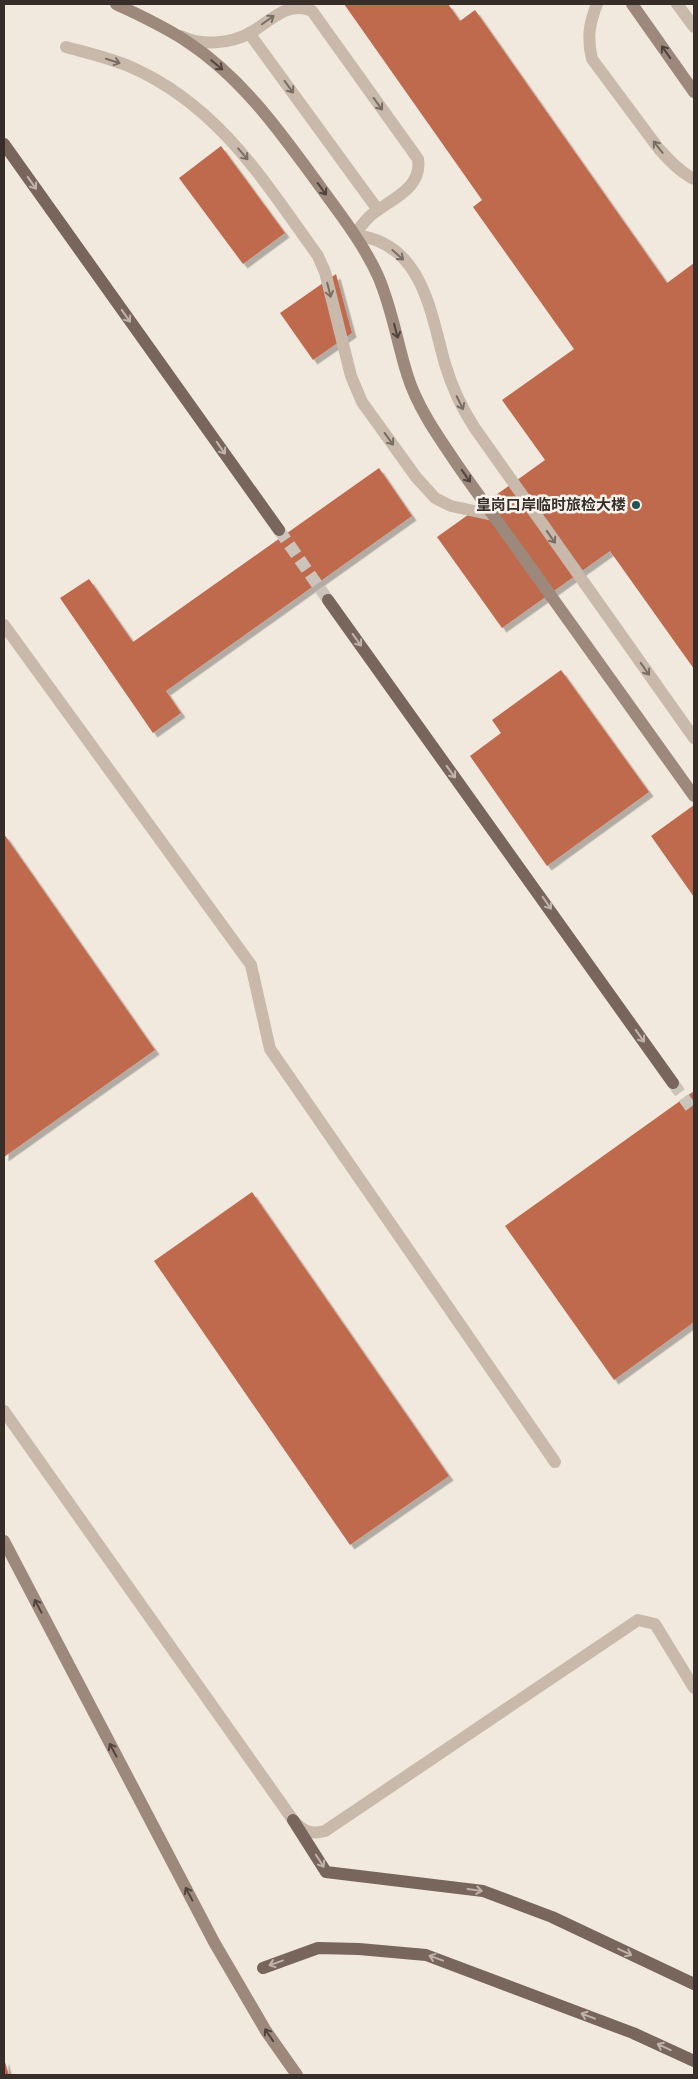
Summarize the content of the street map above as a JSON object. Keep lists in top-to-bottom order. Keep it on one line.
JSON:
{"places":["皇岗口岸临时旅检大楼"]}
